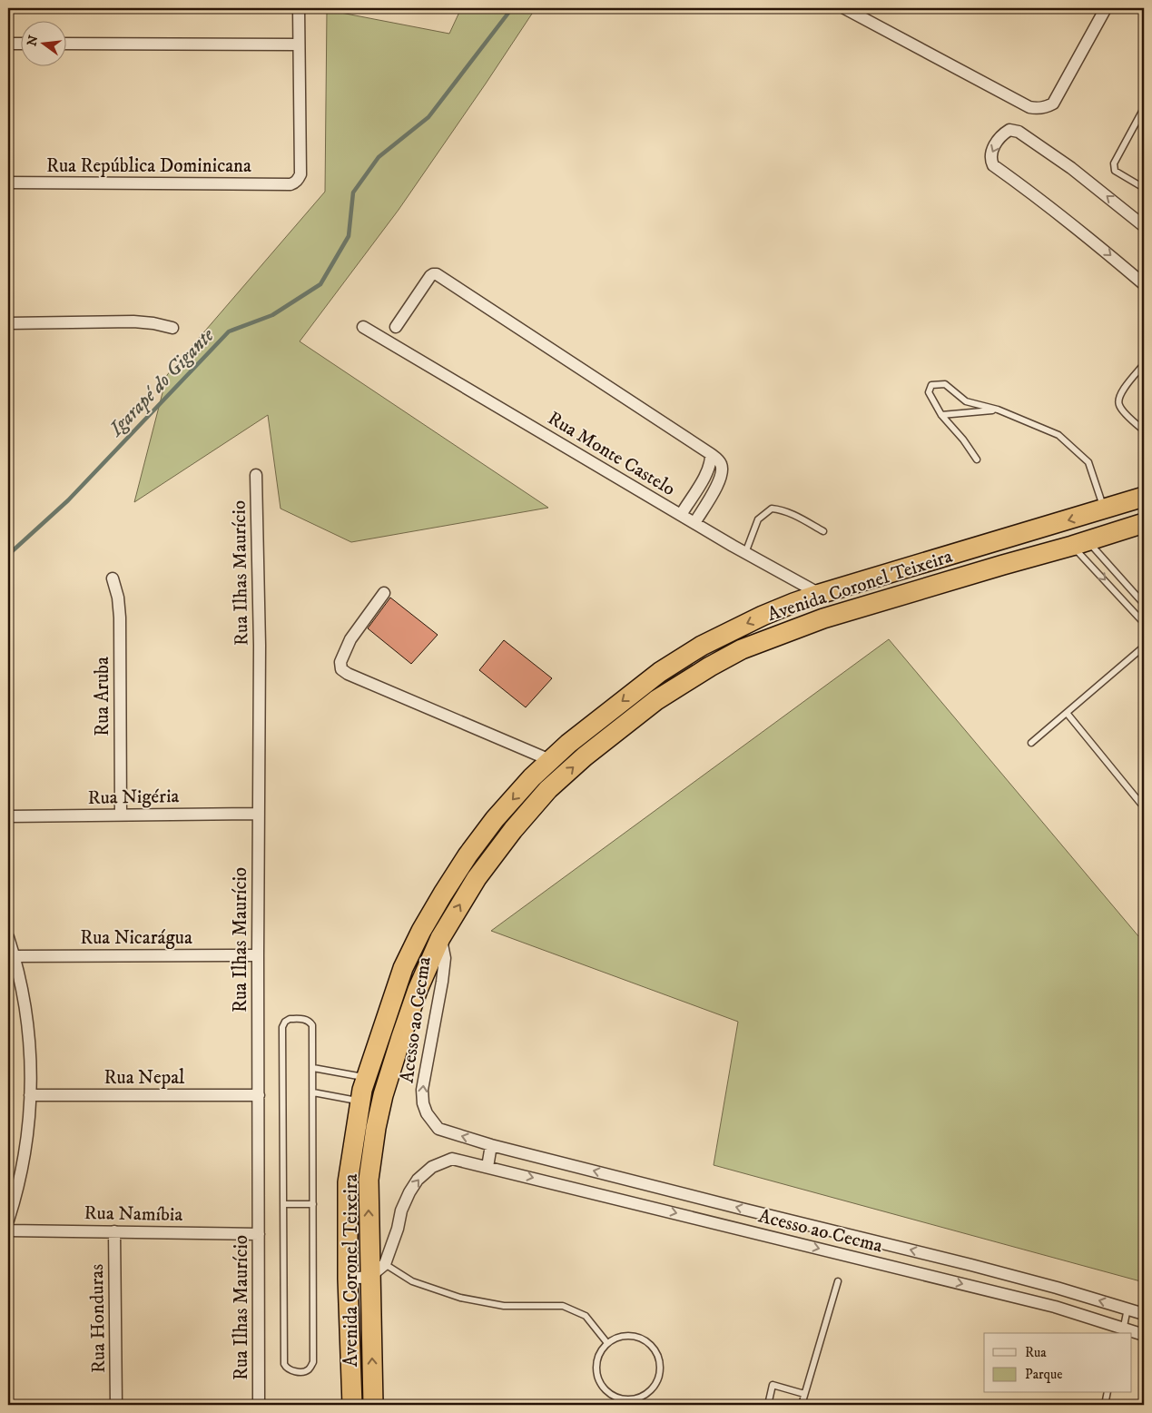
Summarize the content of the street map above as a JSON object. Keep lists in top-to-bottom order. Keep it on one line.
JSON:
{"streets":{"highway":["Avenida Coronel Teixeira"],"street":["Rua República Dominicana","Rua Monte Castelo","Rua Ilhas Maurício","Rua Aruba","Rua Nigéria","Rua Nicarágua","Acesso ao Cecma","Rua Nepal","Rua Namíbia","Rua Honduras"]},"crossings":[["Rua Monte Castelo","Avenida Coronel Teixeira"],["Rua Ilhas Maurício","Rua Nigéria"],["Rua Ilhas Maurício","Rua Nicarágua"],["Rua Ilhas Maurício","Rua Nepal"],["Rua Ilhas Maurício","Rua Namíbia"],["Avenida Coronel Teixeira","Acesso ao Cecma"],["Rua Aruba","Rua Nigéria"],["Rua Namíbia","Rua Honduras"]],"water":["Igarapé do Gigante"],"legend":["Rua","Parque"],"north":"left"}
